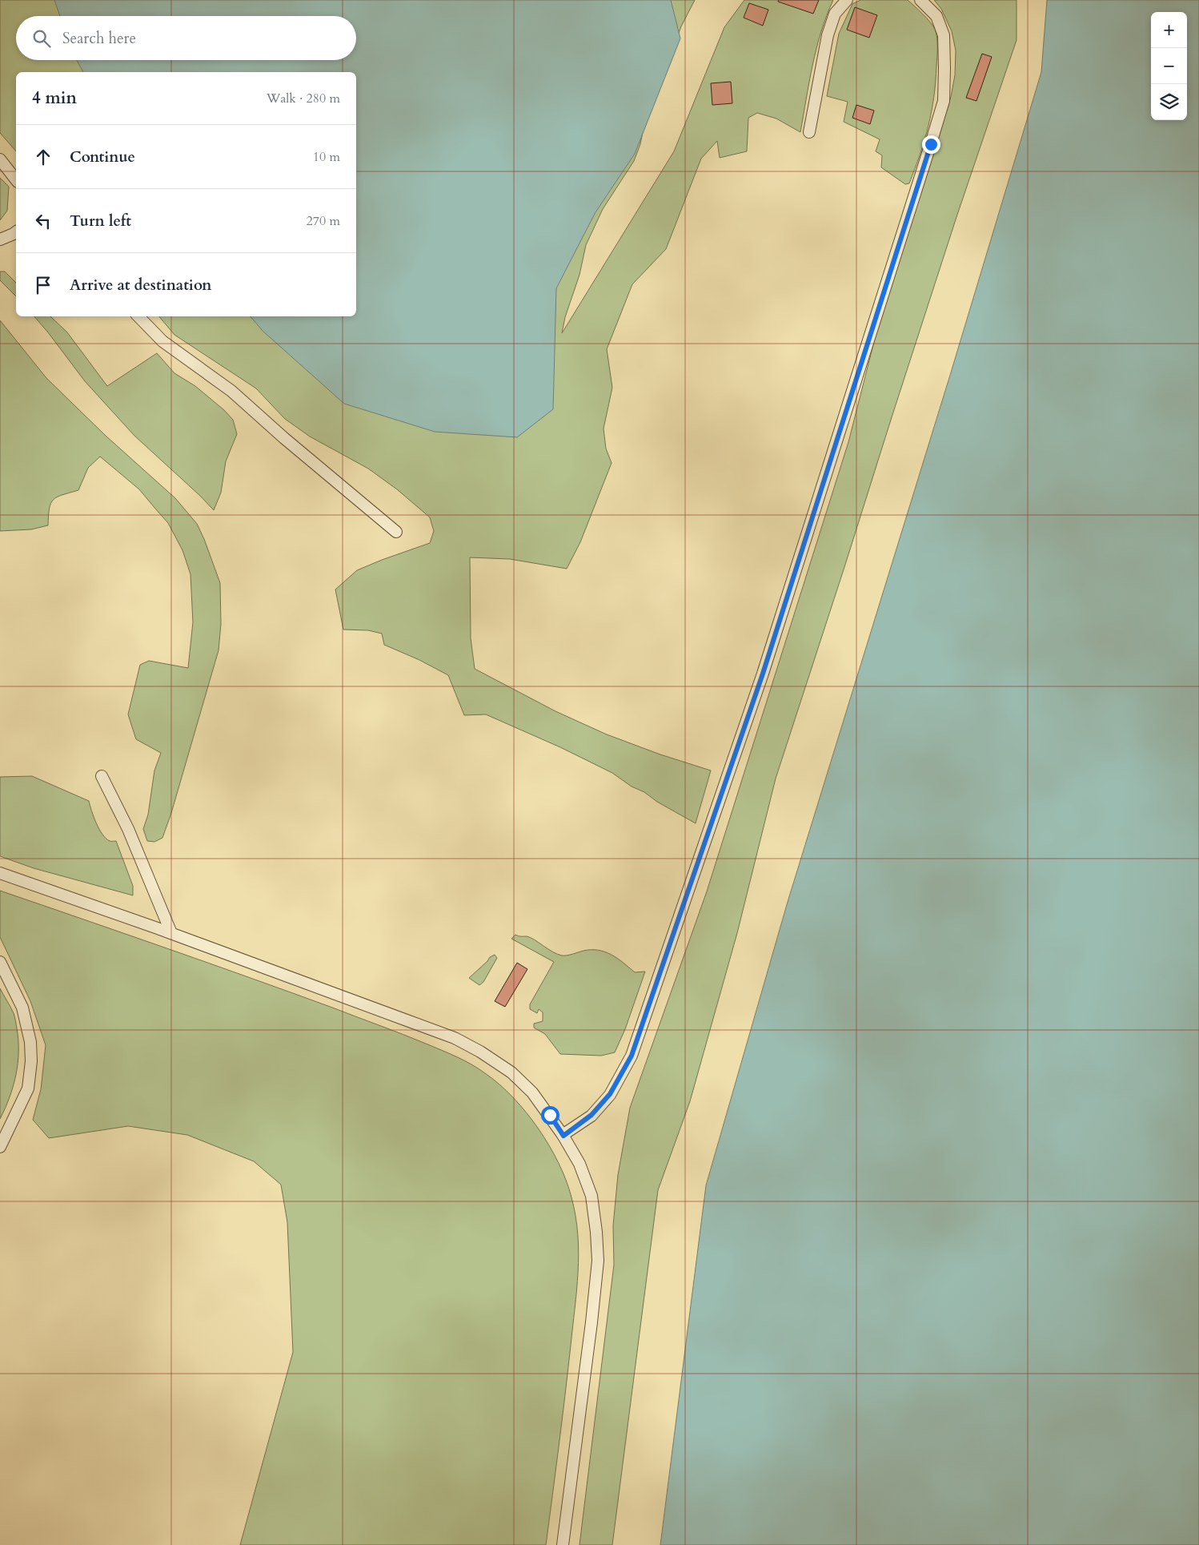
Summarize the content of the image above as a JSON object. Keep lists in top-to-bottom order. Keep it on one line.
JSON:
{"page":{"map_buttons":["+","−"],"search":"Search here","heading":["4 min","Walk · 280 m"],"list":[["Continue","10 m"],["Turn left","270 m"],"Arrive at destination"]}}
